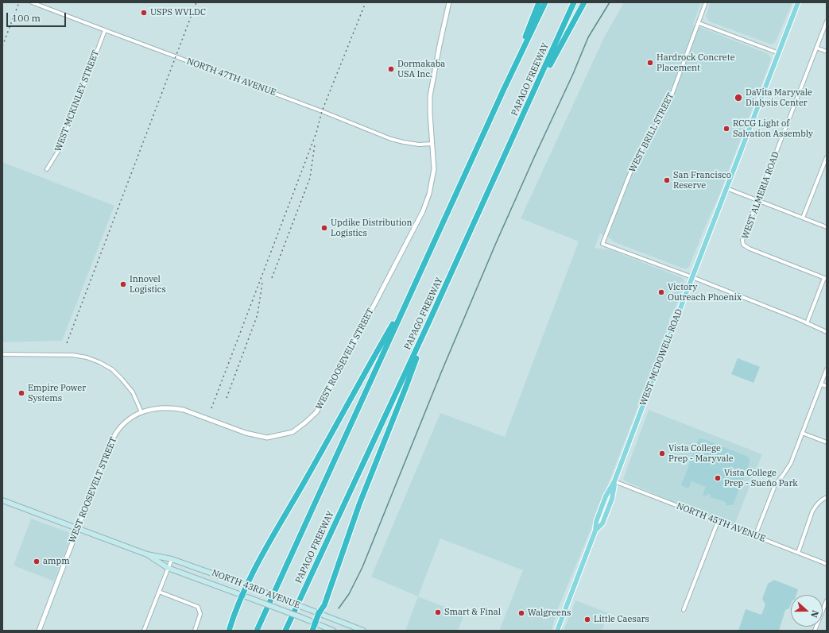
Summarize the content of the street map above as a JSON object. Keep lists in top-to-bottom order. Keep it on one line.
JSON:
{"streets":{"highway":["PAPAGO FREEWAY"],"main road":["WEST MCDOWELL ROAD","NORTH 43RD AVENUE"],"street":["NORTH 47TH AVENUE","WEST MCKINLEY STREET","WEST BRILL STREET","WEST ALMERIA ROAD","WEST ROOSEVELT STREET","NORTH 45TH AVENUE"]},"crossings":[["NORTH 47TH AVENUE","WEST MCKINLEY STREET"],["NORTH 47TH AVENUE","WEST ROOSEVELT STREET"],["WEST BRILL STREET","WEST MCDOWELL ROAD"],["WEST MCDOWELL ROAD","NORTH 45TH AVENUE"],["WEST ROOSEVELT STREET","NORTH 43RD AVENUE"]],"places":["USPS WVLDC","Hardrock Concrete Placement","Dormakaba USA Inc.","DaVita Maryvale Dialysis Center","RCCG Light of Salvation Assembly","San Francisco Reserve","Updike Distribution Logistics","Innovel Logistics","Victory Outreach Phoenix","Empire Power Systems","Vista College Prep - Maryvale","Vista College Prep - Sueño Park","ampm","Smart & Final","Walgreens","Little Caesars"],"scale_bar":"100 m","north":"right"}
